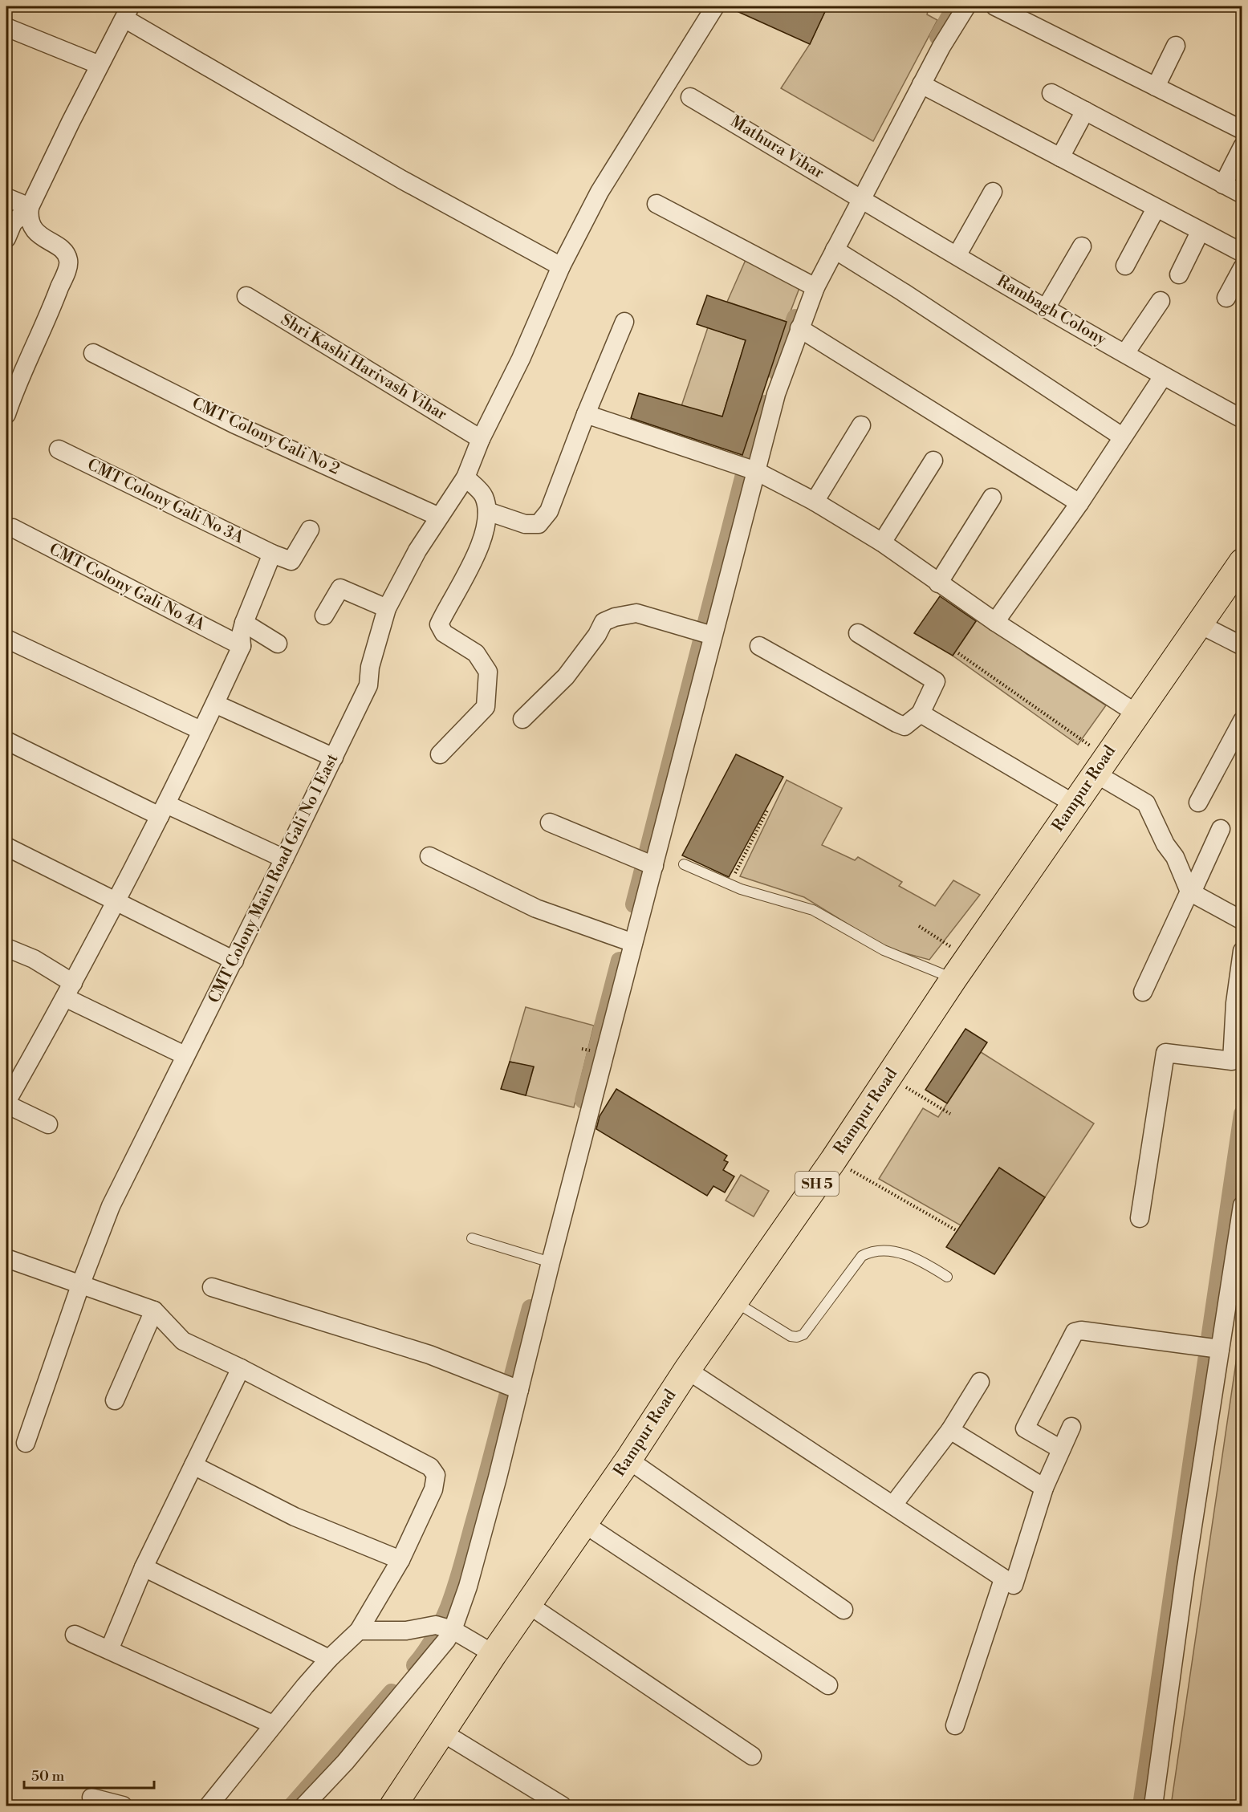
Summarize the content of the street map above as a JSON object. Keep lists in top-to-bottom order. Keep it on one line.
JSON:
{"streets":{"main road":["Rampur Road","SH 5"],"street":["Mathura Vihar","Rambagh Colony","Shri Kashi Harivash Vihar","CMT Colony Gali No 2","CMT Colony Gali No 3A","CMT Colony Gali No 4A","CMT Colony Main Road Gali No 1 East"]},"crossings":[["Mathura Vihar","Rambagh Colony"],["Shri Kashi Harivash Vihar","CMT Colony Main Road Gali No 1 East"],["CMT Colony Gali No 2","CMT Colony Main Road Gali No 1 East"]],"scale_bar":"50 m"}
